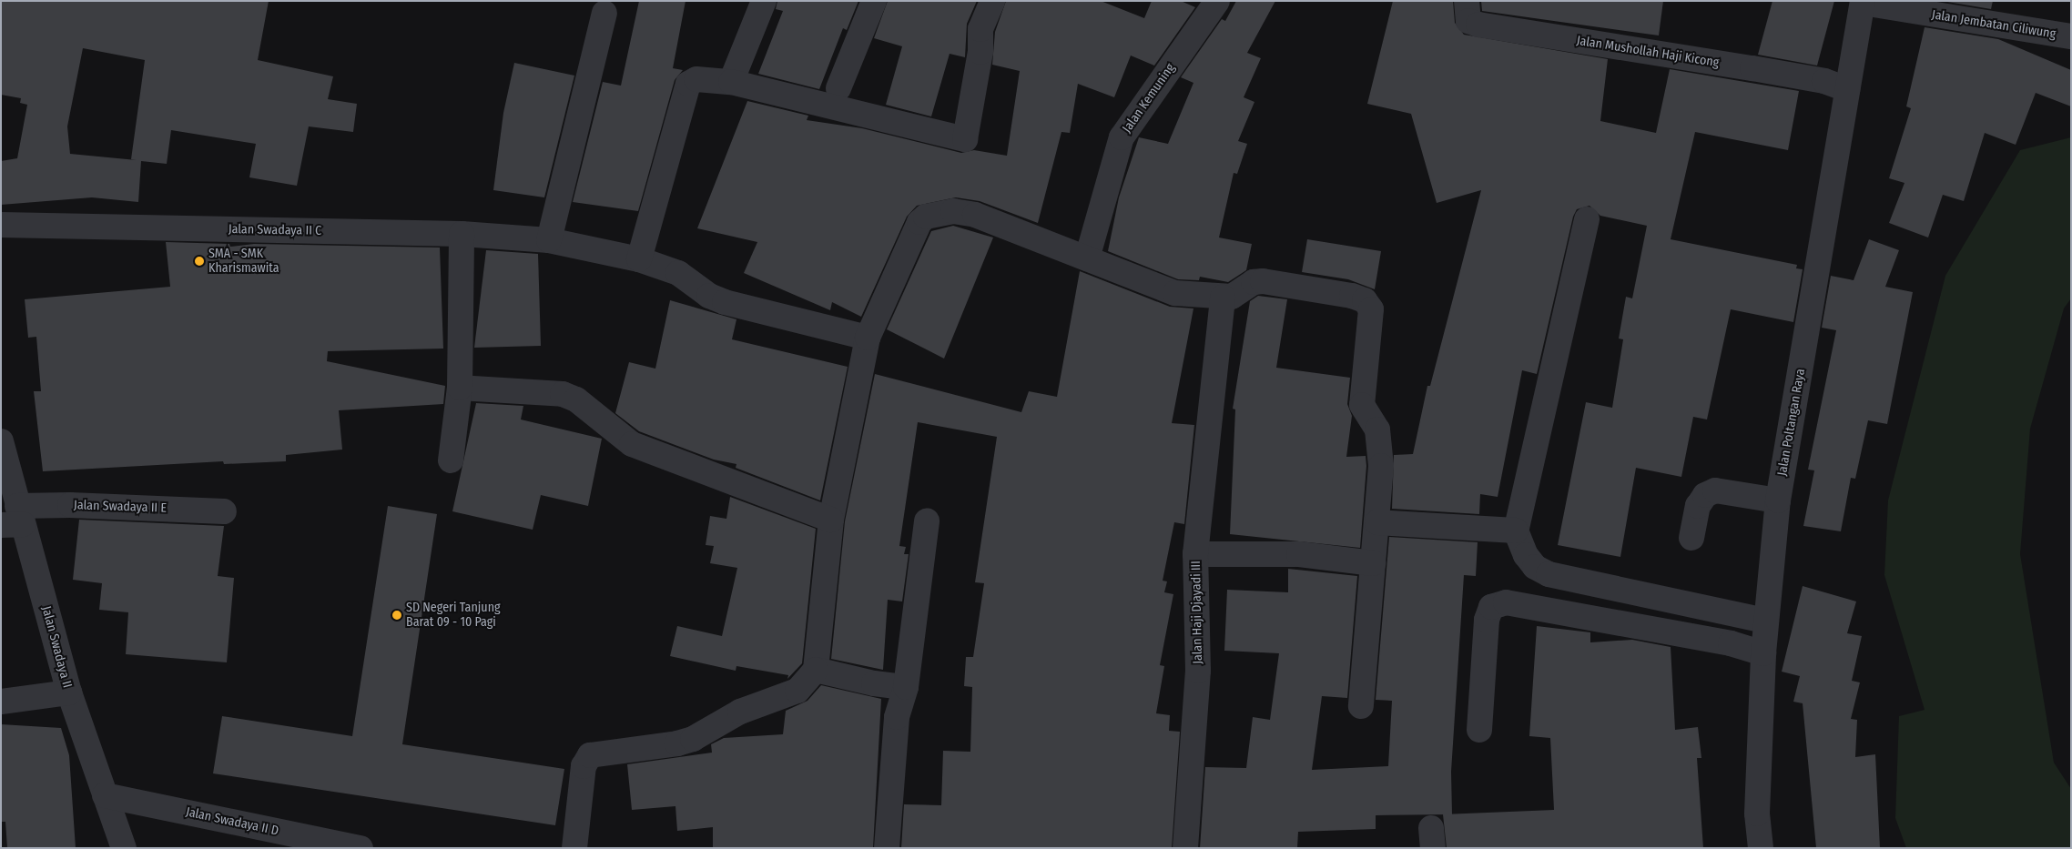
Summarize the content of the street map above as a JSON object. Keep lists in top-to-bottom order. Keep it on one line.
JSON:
{"streets":{"street":["Jalan Jembatan Ciliwung","Jalan Mushollah Haji Kicong","Jalan Kemuning","Jalan Swadaya II C","Jalan Poltangan Raya","Jalan Swadaya II E","Jalan Haji Djayadi III","Jalan Swadaya II","Jalan Swadaya II D"]},"crossings":[["Jalan Jembatan Ciliwung","Jalan Poltangan Raya"],["Jalan Mushollah Haji Kicong","Jalan Poltangan Raya"],["Jalan Swadaya II E","Jalan Swadaya II"],["Jalan Swadaya II","Jalan Swadaya II D"]],"places":["SMA - SMK Kharismawita","SD Negeri Tanjung Barat 09 - 10 Pagi"]}
